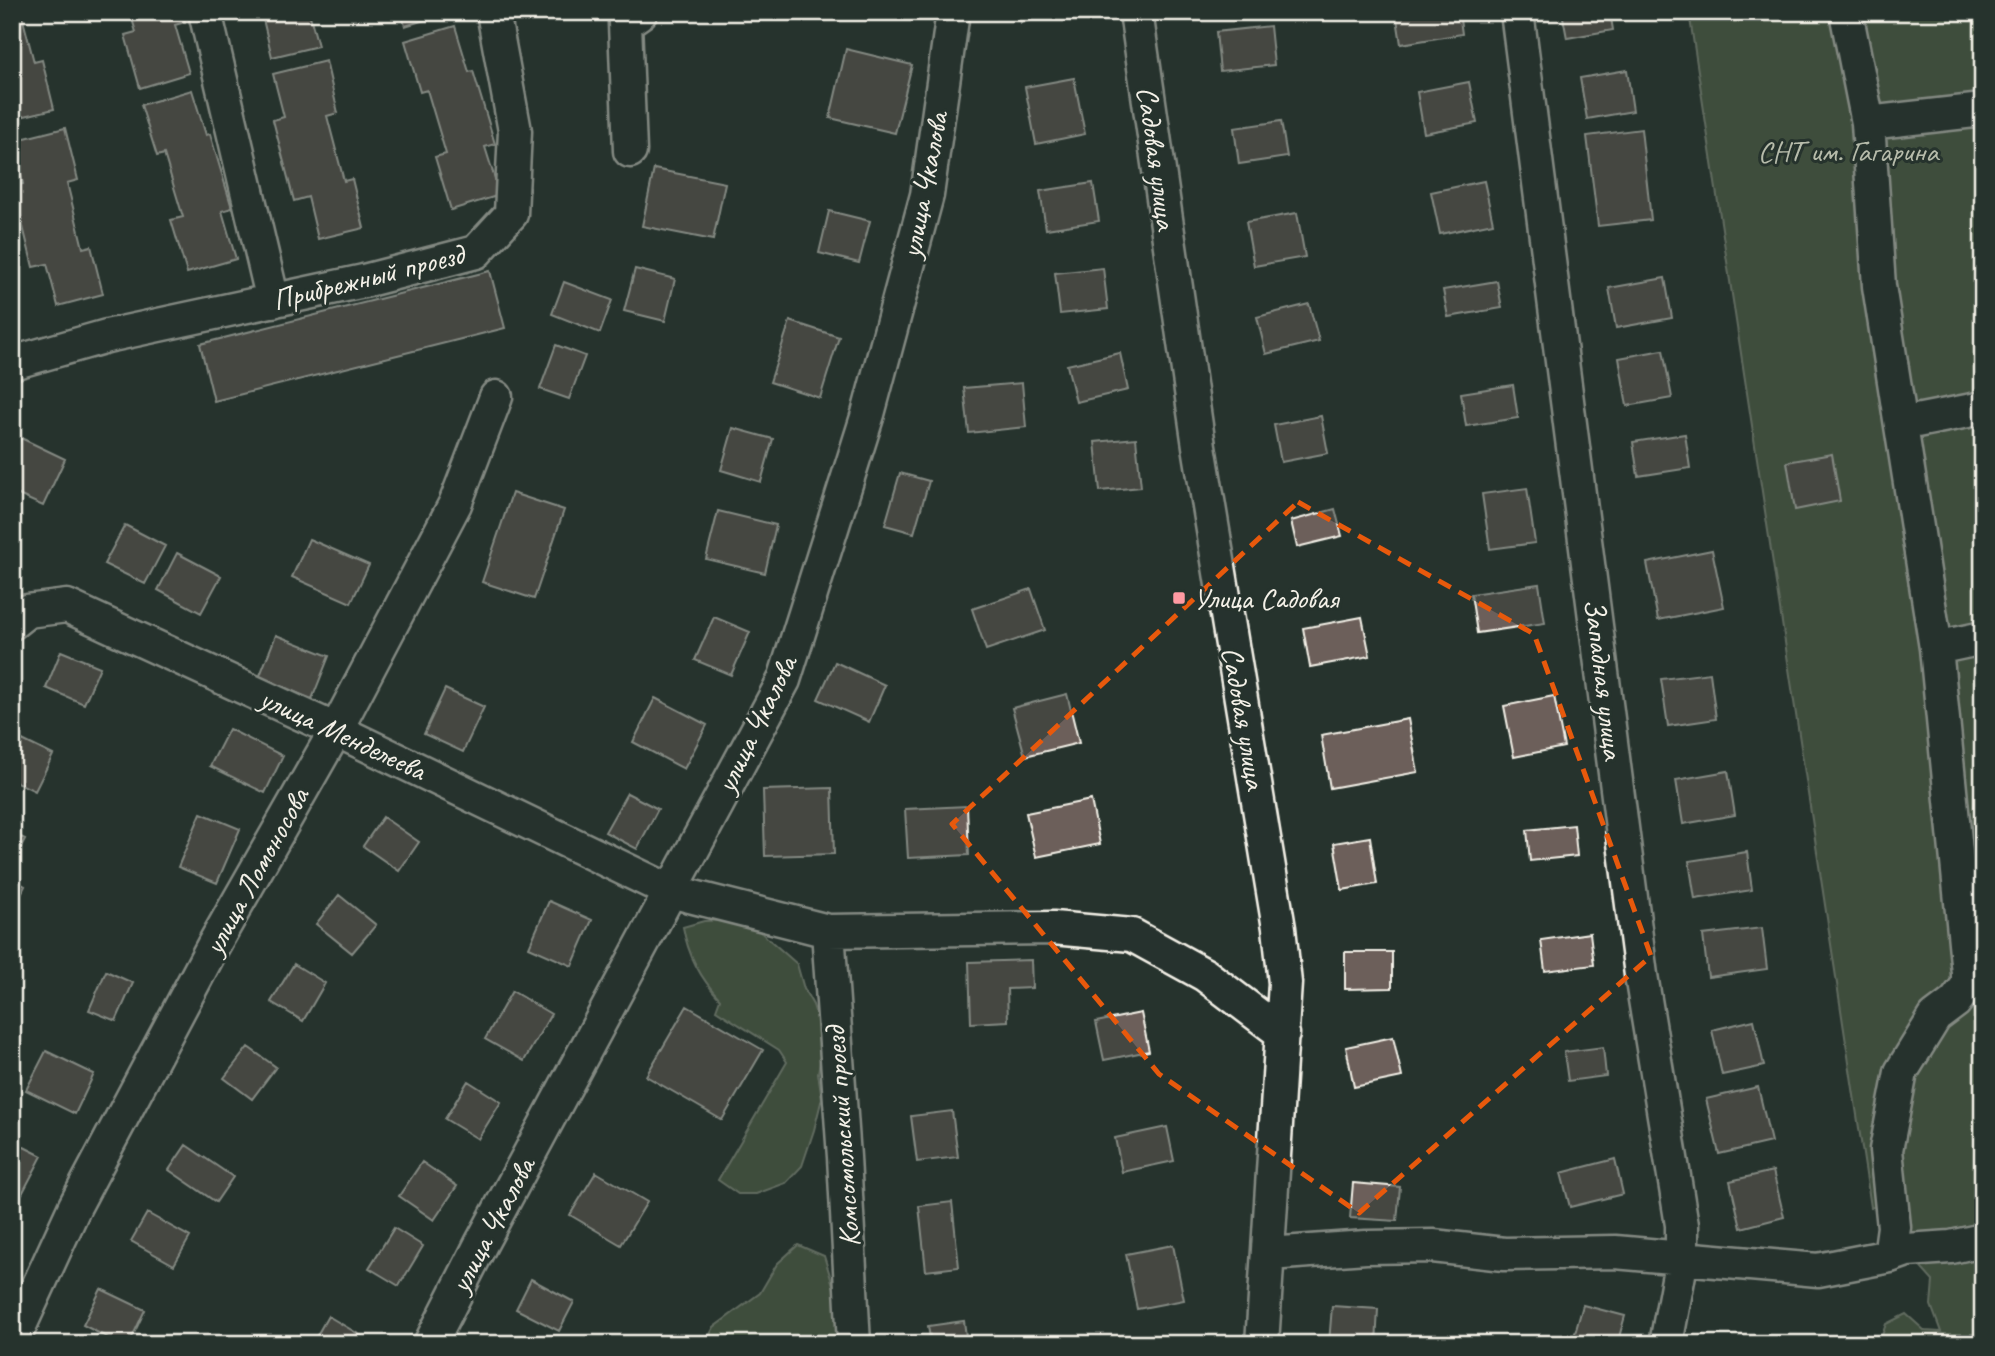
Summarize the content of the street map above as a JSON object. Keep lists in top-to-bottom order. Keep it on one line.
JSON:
{"streets":{"street":["Садовая улица","улица Чкалова","Прибрежный проезд","Западная улица","улица Менделеева","улица Ломоносова","Комсомольский проезд"]},"crossings":[["Садовая улица","улица Менделеева"],["улица Чкалова","улица Менделеева"],["улица Менделеева","улица Ломоносова"],["улица Менделеева","Комсомольский проезд"]],"parks":["СНТ им. Гагарина"],"places":{"transit":["Улица Садовая"]}}
